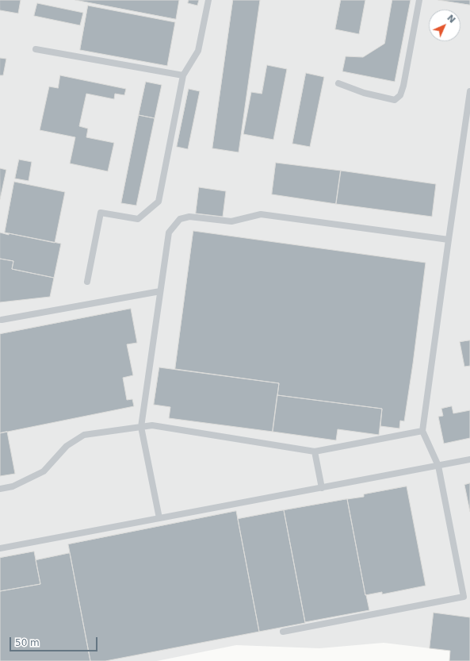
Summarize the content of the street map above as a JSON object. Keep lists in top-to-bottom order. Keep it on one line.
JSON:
{"scale_bar":"50 m","north":"top right"}
